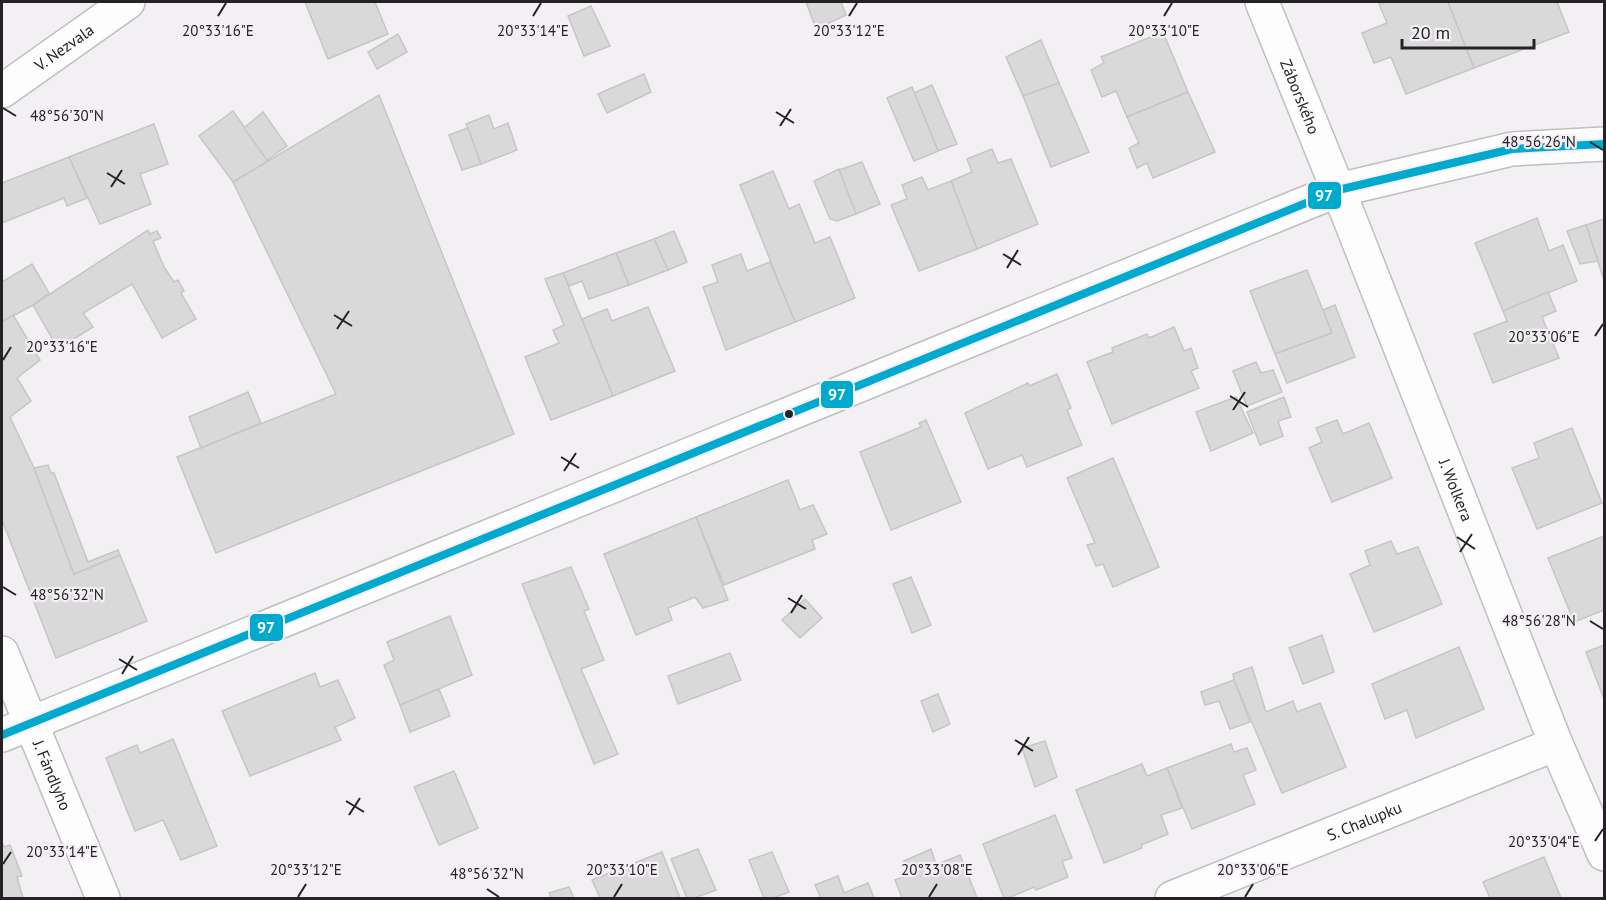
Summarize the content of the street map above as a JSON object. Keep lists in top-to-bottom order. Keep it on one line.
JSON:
{"streets":{"street":["V. Nezvala","Záborského","J. Wolkera","J. Fándlyho","S. Chalupku"]},"crossings":[["Záborského","J. Wolkera"],["J. Wolkera","S. Chalupku"]],"lines":["transit line 97"],"scale_bar":"20 m","coordinates":["20°33'16\"E","20°33'14\"E","20°33'12\"E","20°33'10\"E","48°56'30\"N","48°56'26\"N","20°33'06\"E","48°56'32\"N","48°56'28\"N","20°33'04\"E","20°33'08\"E"]}
